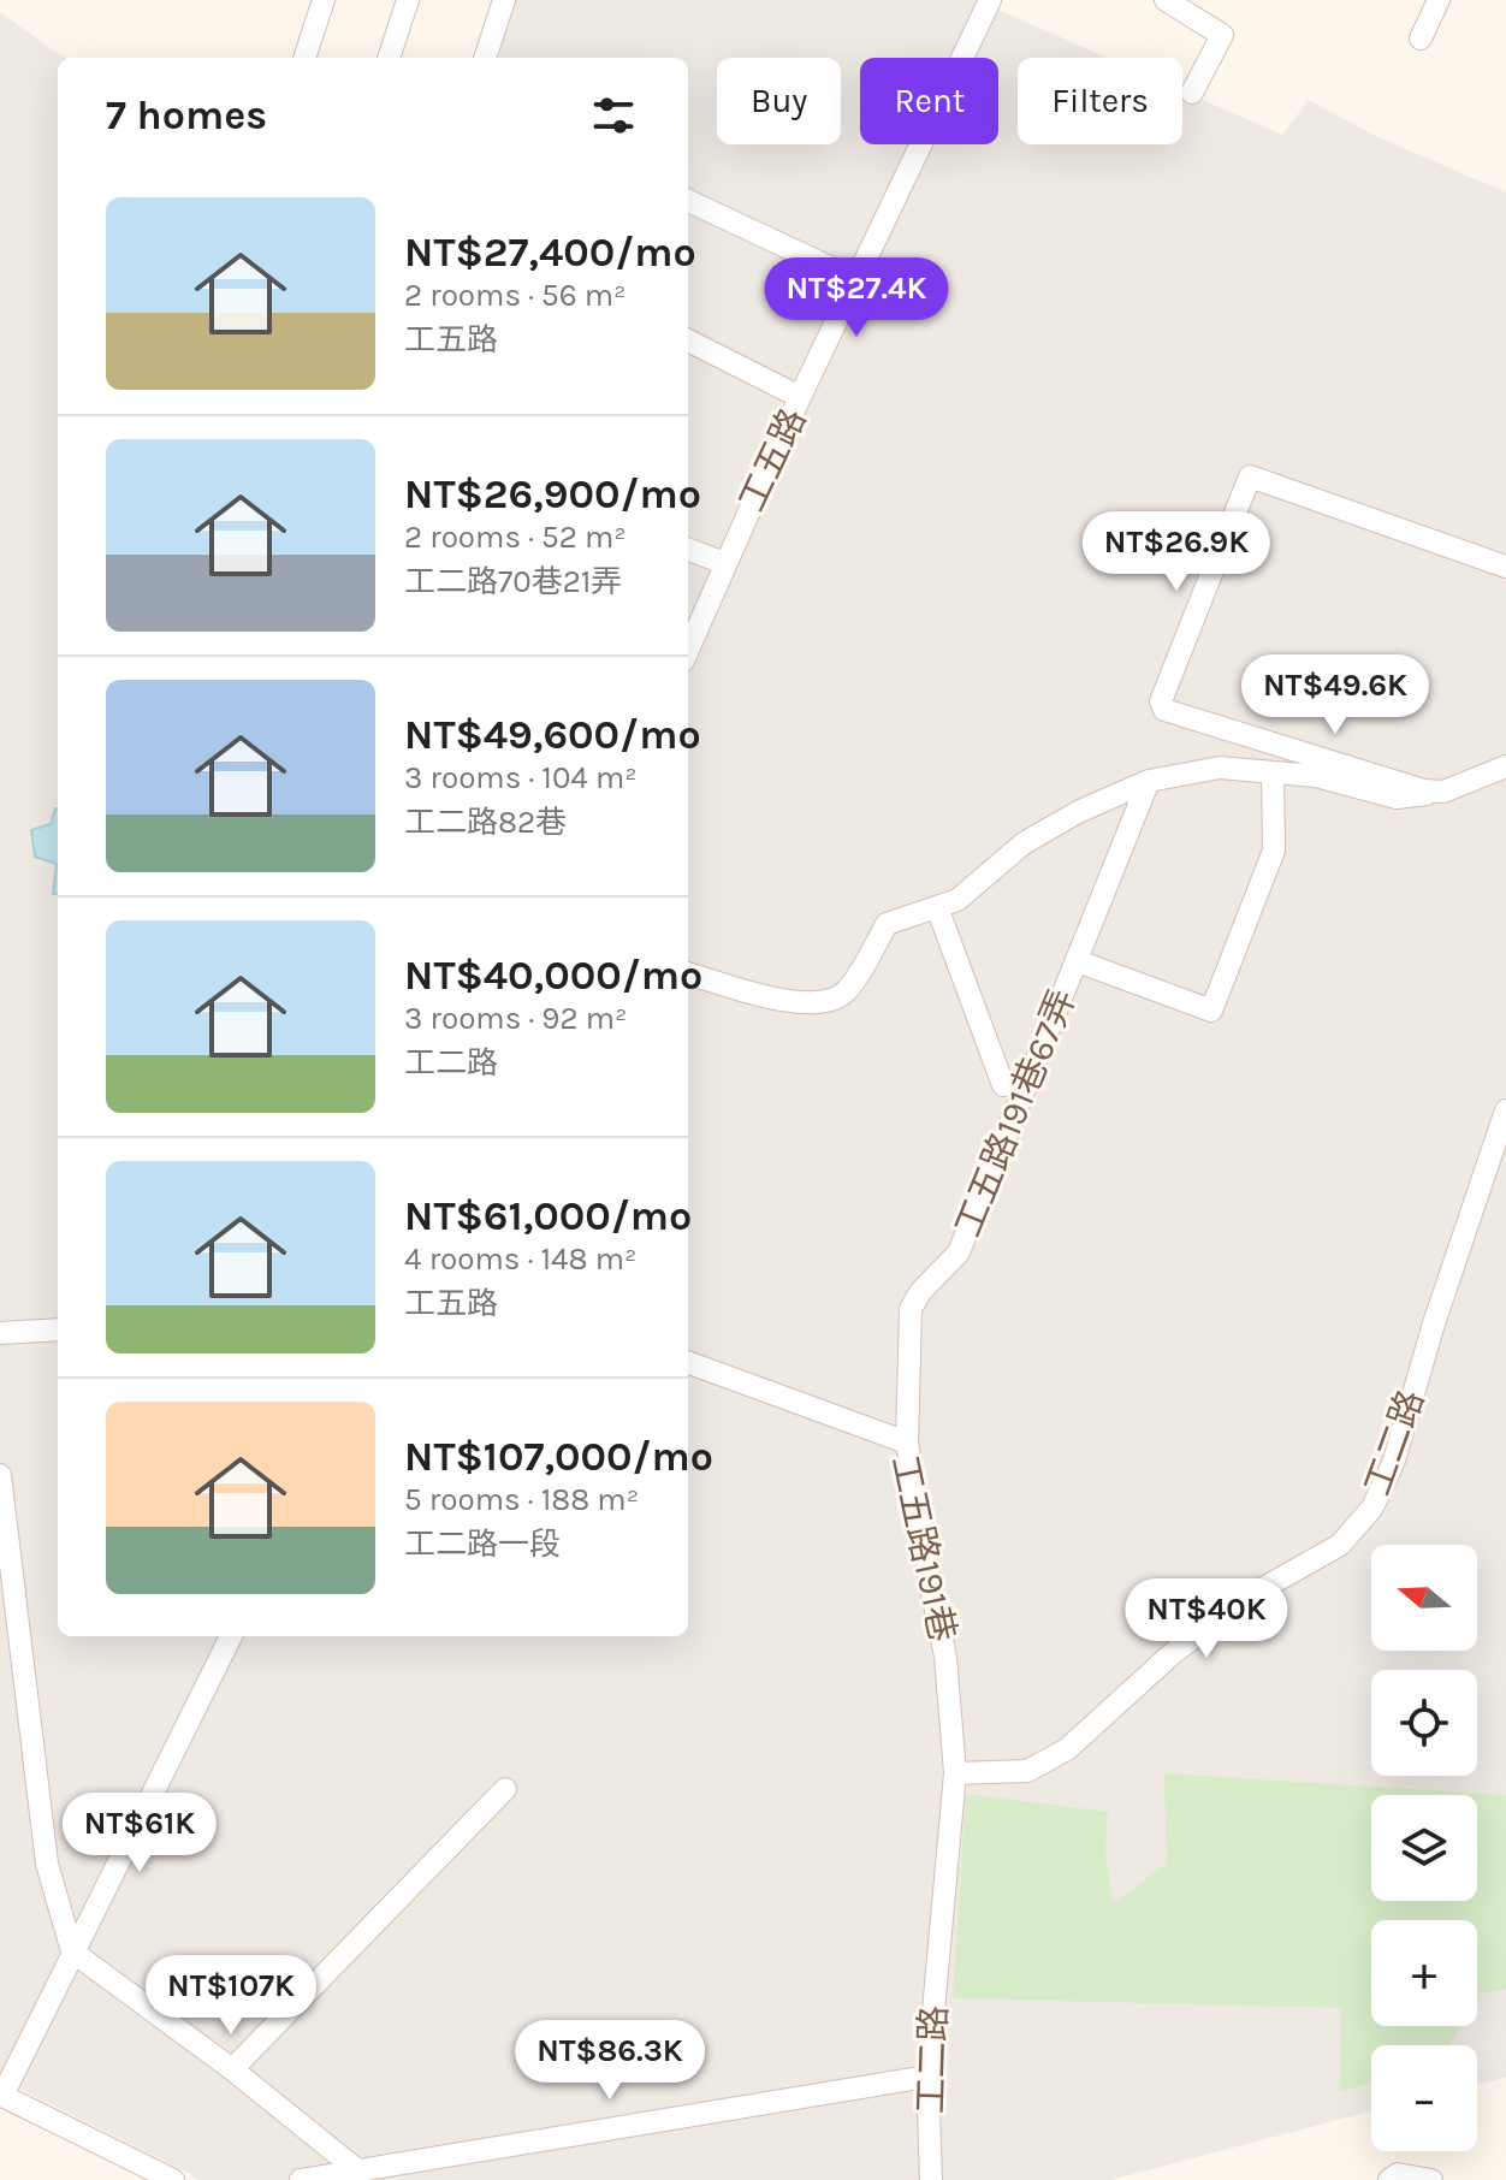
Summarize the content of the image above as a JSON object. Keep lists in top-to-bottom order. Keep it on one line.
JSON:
{"streets":{"street":["工五路","工五路191巷67弄","工二路","工五路191巷"]},"crossings":[["工五路191巷67弄","工五路191巷"],["工二路","工五路191巷"]],"north":"left","page":{"chip":["Buy","Rent","Filters"],"heading":"7 homes","list":[{"name":"NT$27,400/mo","note":"2 rooms · 56 m² · 工五路"},{"name":"NT$26,900/mo","note":"2 rooms · 52 m² · 工二路70巷21弄"},{"name":"NT$49,600/mo","note":"3 rooms · 104 m² · 工二路82巷"},{"name":"NT$40,000/mo","note":"3 rooms · 92 m² · 工二路"},{"name":"NT$61,000/mo","note":"4 rooms · 148 m² · 工五路"},{"name":"NT$107,000/mo","note":"5 rooms · 188 m² · 工二路一段"}],"price":["NT$27.4K","NT$26.9K","NT$49.6K","NT$40K","NT$61K","NT$107K","NT$86.3K"],"map_buttons":["+","−"]}}
